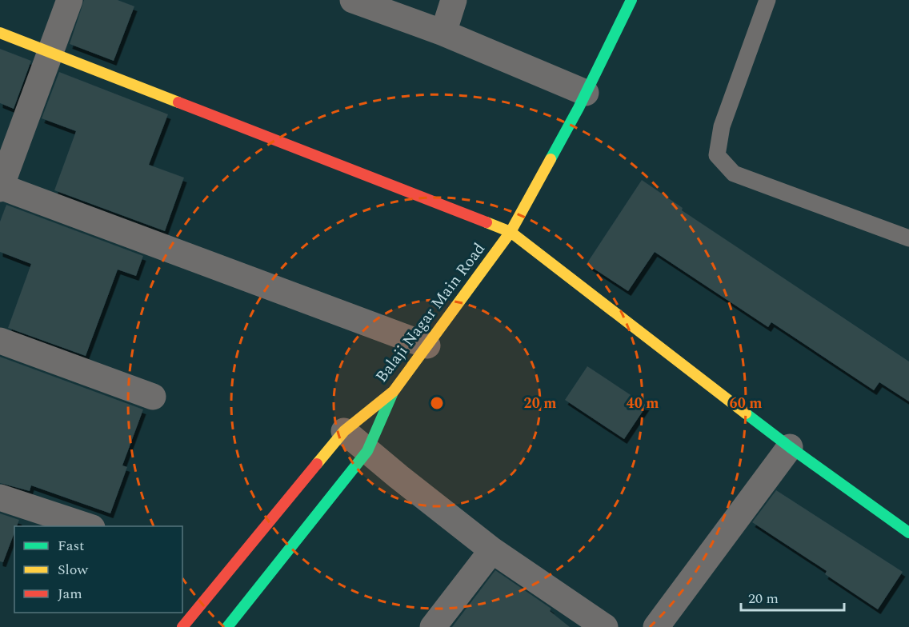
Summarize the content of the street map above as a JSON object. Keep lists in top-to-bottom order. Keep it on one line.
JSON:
{"streets":{"street":["Balaji Nagar Main Road"]},"legend":["Fast","Slow","Jam"],"scale_bar":"20 m","rings":["20 m","40 m","60 m"]}
